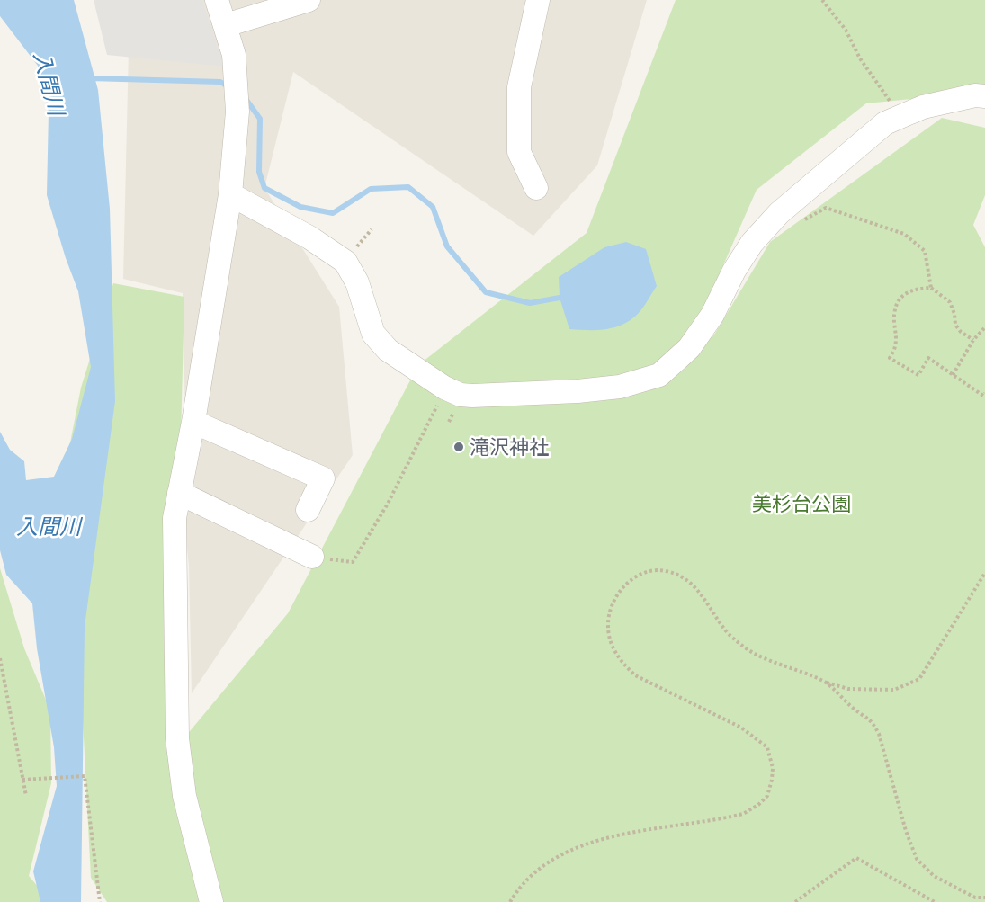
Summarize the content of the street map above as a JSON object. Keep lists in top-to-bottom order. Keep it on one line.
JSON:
{"water":["入間川"],"parks":["美杉台公園"],"places":["滝沢神社"]}
